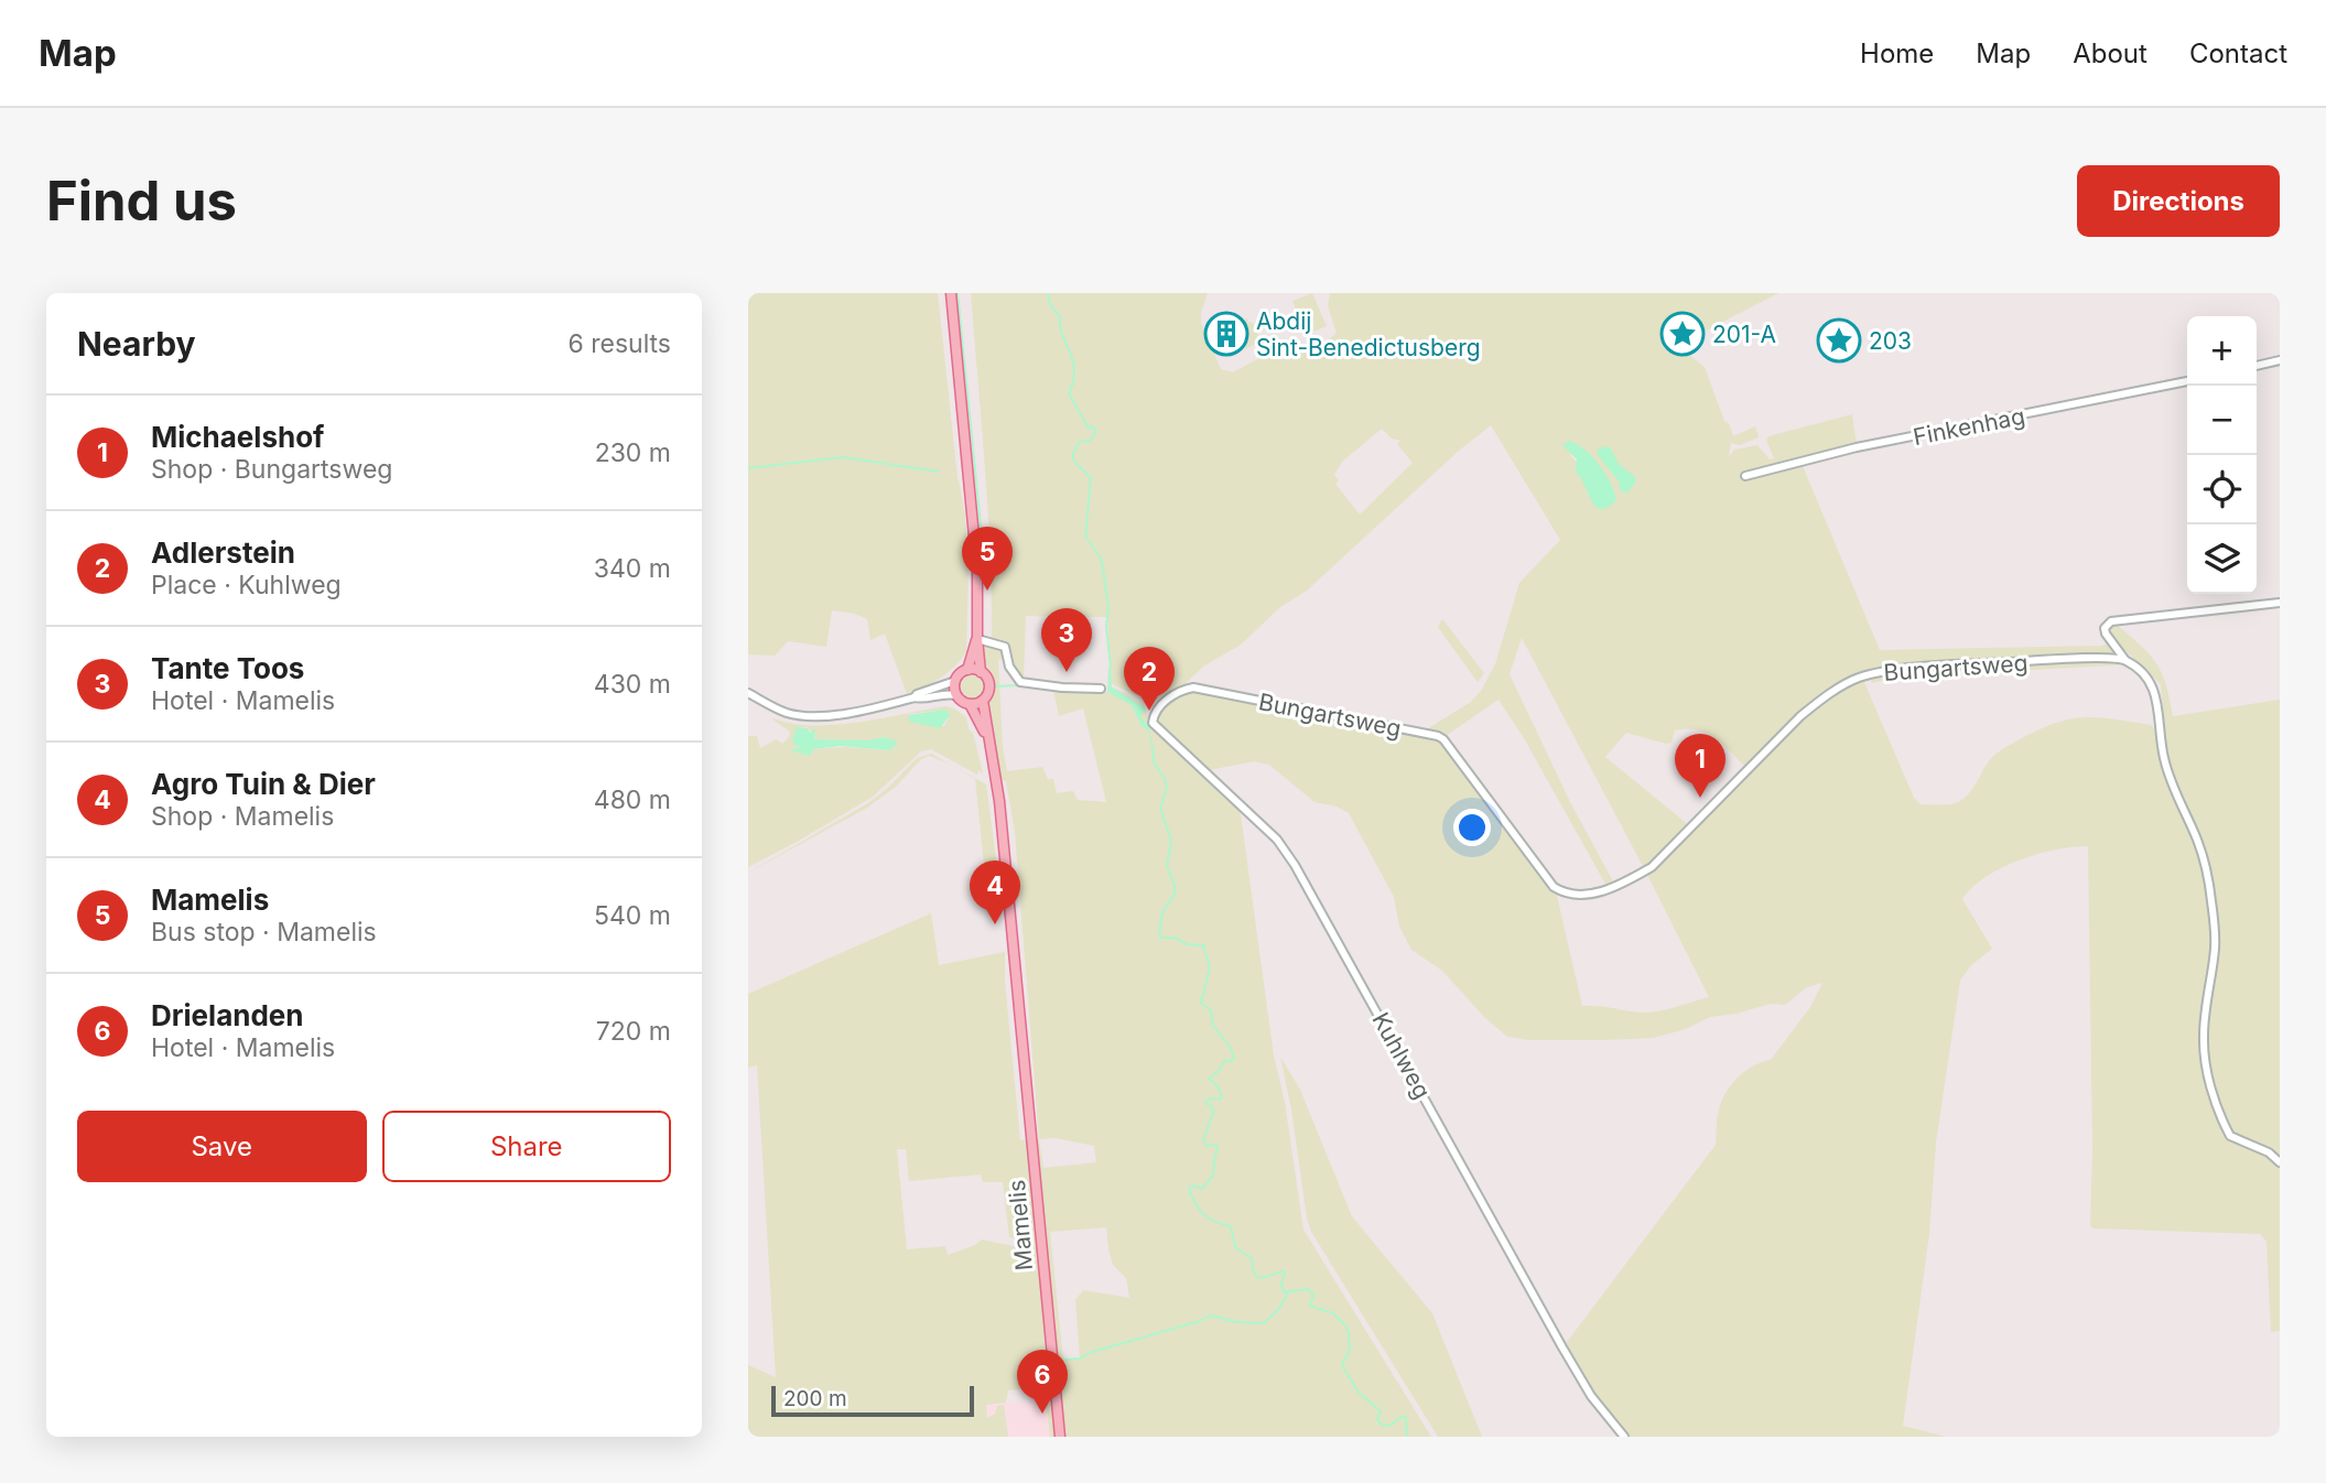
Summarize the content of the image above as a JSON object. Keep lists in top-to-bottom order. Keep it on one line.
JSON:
{"streets":{"main road":["Mamelis"],"street":["Finkenhag","Bungartsweg","Kuhlweg"]},"crossings":[["Bungartsweg","Kuhlweg"]],"places":{"building":["Abdij Sint-Benedictusberg"],"place":["201-A","203"]},"scale_bar":"200 m","page":{"header":"Map","nav":["Home","Map","About","Contact"],"buttons":["Directions",["Save","Share"]],"title":"Find us","heading":["Nearby","6 results"],"map_buttons":["+","−"],"list":[{"mark":"1","name":"Michaelshof","note":"Shop · Bungartsweg","value":"230 m"},{"mark":"2","name":"Adlerstein","note":"Place · Kuhlweg","value":"340 m"},{"mark":"3","name":"Tante Toos","note":"Hotel · Mamelis","value":"430 m"},{"mark":"4","name":"Agro Tuin & Dier","note":"Shop · Mamelis","value":"480 m"},{"mark":"5","name":"Mamelis","note":"Bus stop · Mamelis","value":"540 m"},{"mark":"6","name":"Drielanden","note":"Hotel · Mamelis","value":"720 m"}],"pins":["5","3","2","1","4","6"],"scale":"200 m"}}
